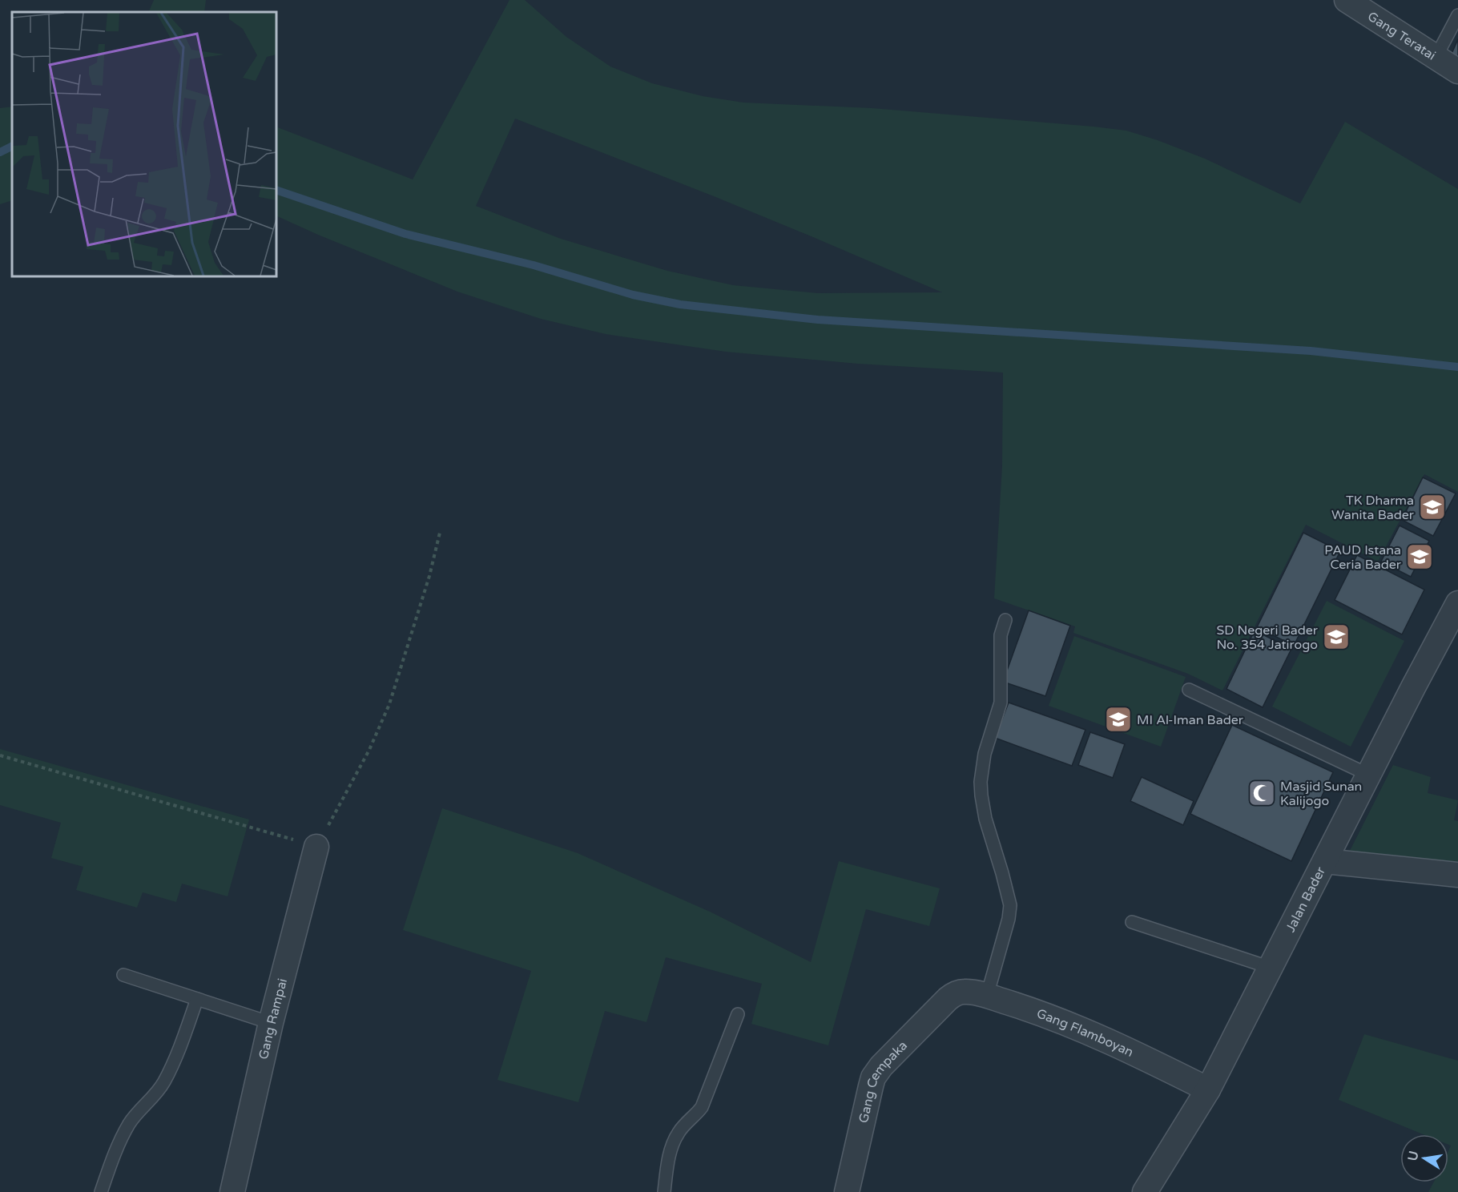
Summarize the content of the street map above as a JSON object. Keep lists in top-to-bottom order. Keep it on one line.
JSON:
{"streets":{"street":["Gang Teratai","Jalan Bader","Gang Rampai","Gang Flamboyan","Gang Cempaka"]},"crossings":[["Jalan Bader","Gang Flamboyan"],["Gang Flamboyan","Gang Cempaka"]],"places":{"school or university":["TK Dharma Wanita Bader","PAUD Istana Ceria Bader","SD Negeri Bader No. 354 Jatirogo","MI Al-Iman Bader"],"mosque":["Masjid Sunan Kalijogo"]},"north":"left"}
